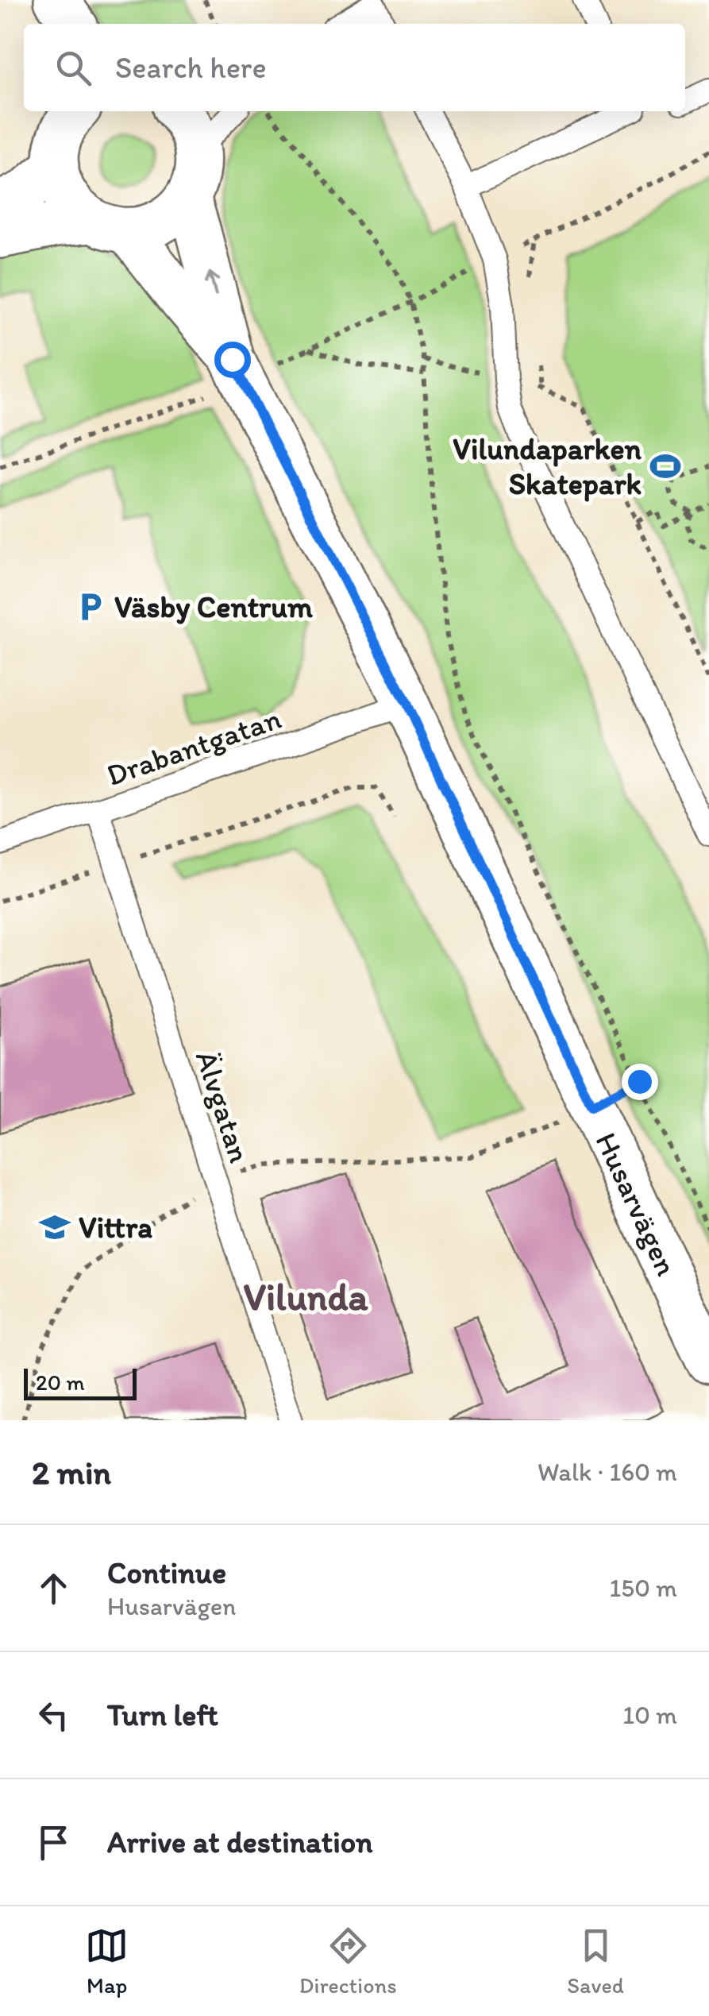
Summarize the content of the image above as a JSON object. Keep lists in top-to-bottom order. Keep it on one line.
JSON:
{"streets":{"street":["Husarvägen"],"lane":["Drabantgatan","Älvgatan"]},"crossings":[["Drabantgatan","Älvgatan"],["Drabantgatan","Husarvägen"]],"districts":["Vilunda"],"places":{"sports":["Vilundaparken Skatepark"],"parking":["Väsby Centrum"],"school or university":["Vittra"]},"scale_bar":"20 m","page":{"search":"Search here","scale":"20 m","heading":["2 min","Walk · 160 m"],"list":[["Continue","Husarvägen","150 m"],["Turn left","10 m"],"Arrive at destination"],"nav":["Map","Directions","Saved"]}}
